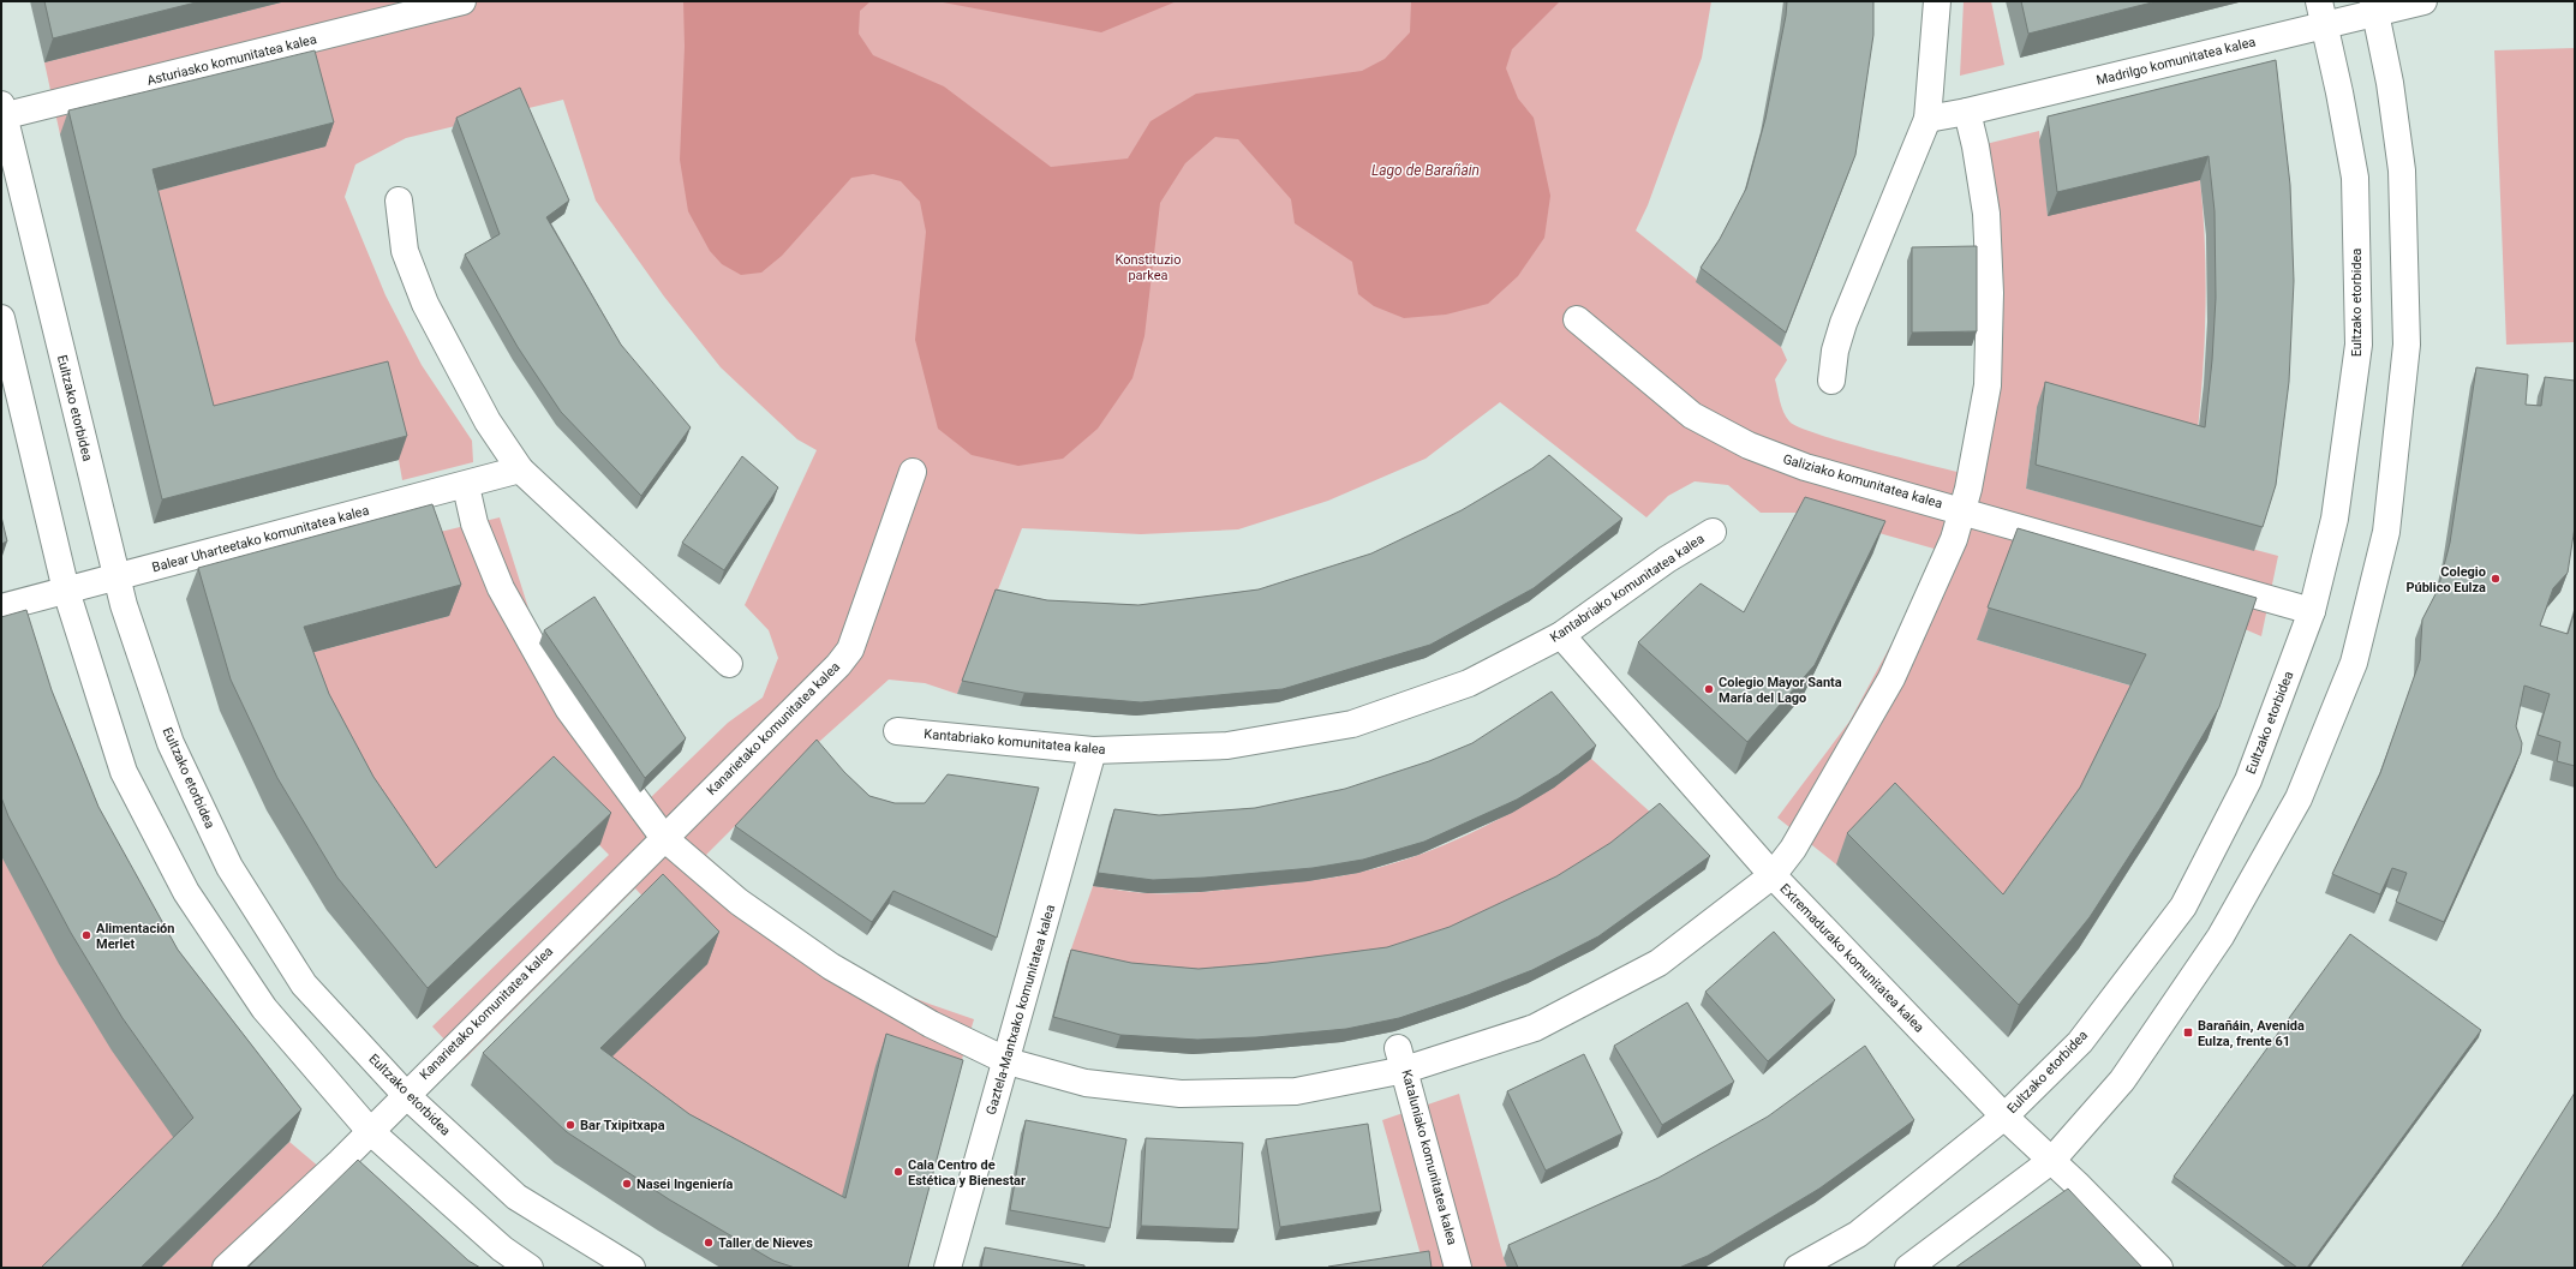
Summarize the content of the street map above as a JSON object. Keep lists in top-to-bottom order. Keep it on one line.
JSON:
{"streets":{"street":["Asturiasko komunitatea kalea","Madrilgo komunitatea kalea","Eultzako etorbidea","Galiziako komunitatea kalea","Balear Uharteetako komunitatea kalea","Kantabriako komunitatea kalea","Kanarietako komunitatea kalea","Extremadurako komunitatea kalea","Gaztela-Mantxako komunitatea kalea","Kataluniako komunitatea kalea"]},"crossings":[["Asturiasko komunitatea kalea","Eultzako etorbidea"],["Madrilgo komunitatea kalea","Eultzako etorbidea"],["Eultzako etorbidea","Galiziako komunitatea kalea"],["Eultzako etorbidea","Balear Uharteetako komunitatea kalea"],["Eultzako etorbidea","Kanarietako komunitatea kalea"],["Eultzako etorbidea","Extremadurako komunitatea kalea"],["Kantabriako komunitatea kalea","Extremadurako komunitatea kalea"],["Kantabriako komunitatea kalea","Gaztela-Mantxako komunitatea kalea"]],"water":["Lago de Barañain"],"parks":["Konstituzio parkea"],"places":{"other":["Colegio Público Eulza","Colegio Mayor Santa María del Lago","Alimentación Merlet","Bar Txipitxapa","Cala Centro de Estética y Bienestar","Nasei Ingeniería","Taller de Nieves"],"transit":["Barañáin, Avenida Eulza, frente 61"]}}
